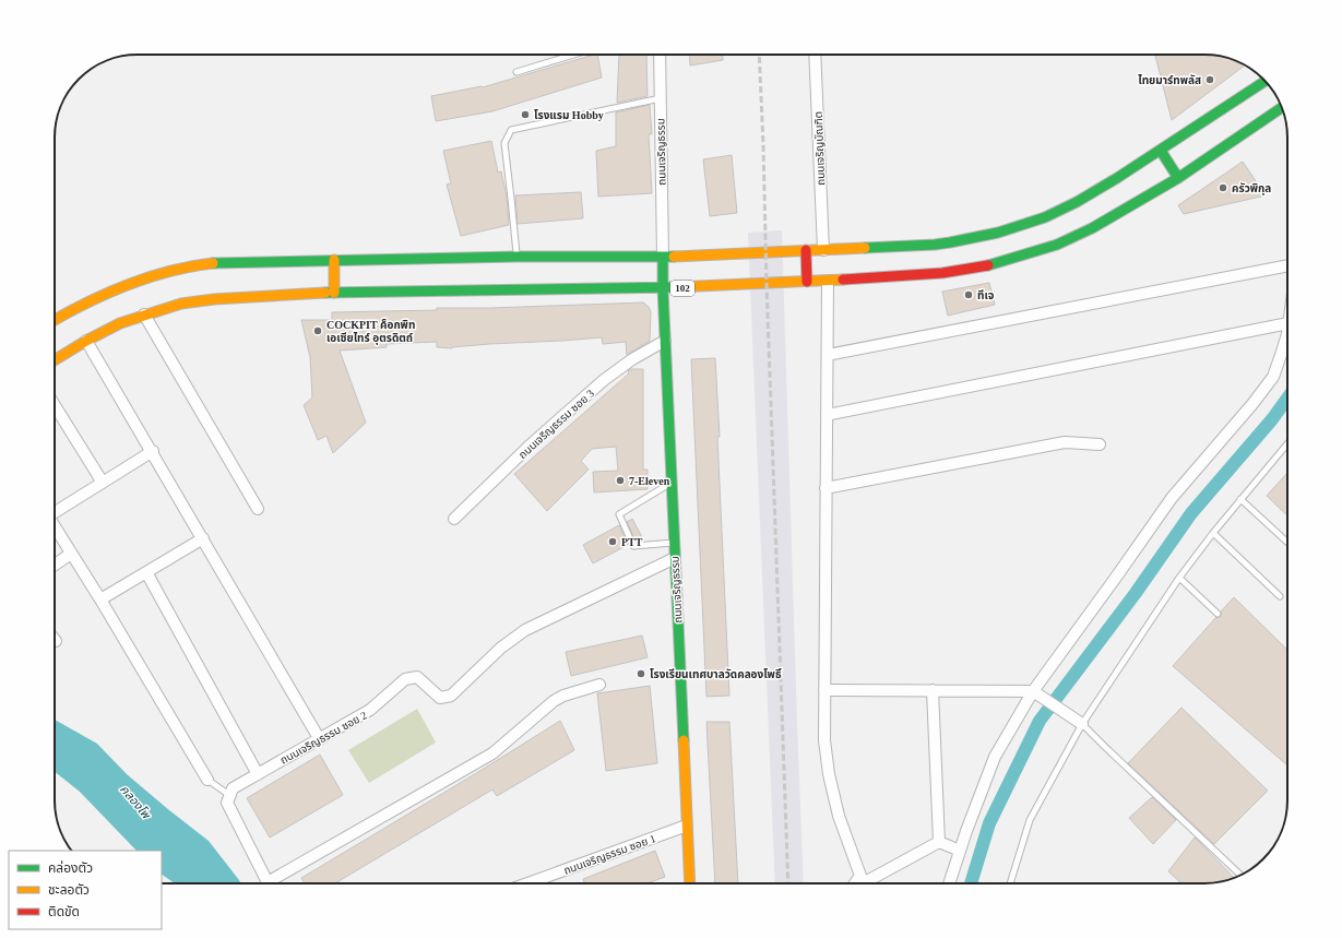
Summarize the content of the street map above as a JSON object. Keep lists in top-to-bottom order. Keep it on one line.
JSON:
{"streets":{"main road":["ถนนเจริญธรรม","102"],"street":["ถนนเจริญบัณฑิต","ถนนเจริญธรรม ซอย 3","ถนนเจริญธรรม ซอย 2","ถนนเจริญธรรม ซอย 1"]},"crossings":[["ถนนเจริญธรรม","102"],["ถนนเจริญธรรม","ถนนเจริญธรรม ซอย 3"],["ถนนเจริญธรรม","ถนนเจริญธรรม ซอย 2"],["ถนนเจริญธรรม","ถนนเจริญธรรม ซอย 1"]],"water":["คลองโพ"],"places":["ไทยมาร์ทพลัส","โรงแรม Hobby","ครัวพิกุล","ทีเจ","COCKPIT ค็อกพิท เอเซียไทร์ อุตรดิตถ์","7-Eleven","PTT","โรงเรียนเทศบาลวัดคลองโพธิ์"],"legend":["คล่องตัว","ชะลอตัว","ติดขัด"]}
